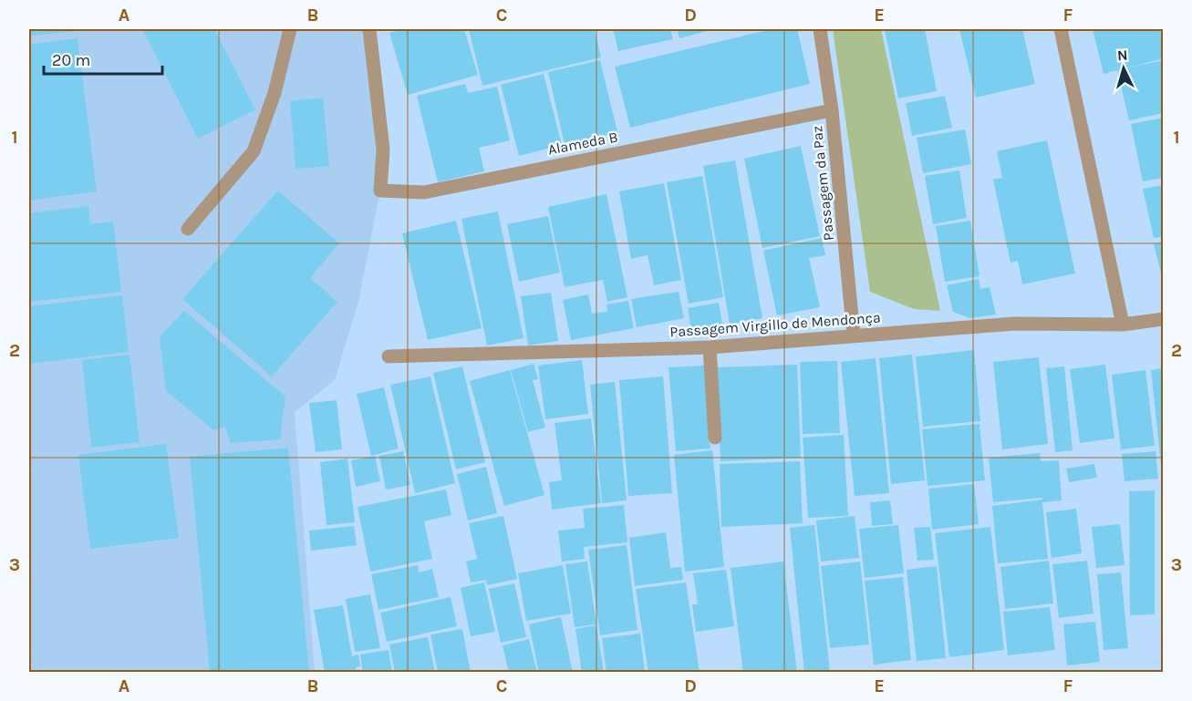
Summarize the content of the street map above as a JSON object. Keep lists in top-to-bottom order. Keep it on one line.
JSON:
{"streets":{"street":["Alameda B","Passagem da Paz","Passagem Virgillo de Mendonça"]},"crossings":[["Alameda B","Passagem da Paz"],["Passagem da Paz","Passagem Virgillo de Mendonça"]],"scale_bar":"20 m","north":"top","grid":{"columns":["A","B","C","D","E","F"],"rows":["1","2","3"]}}
